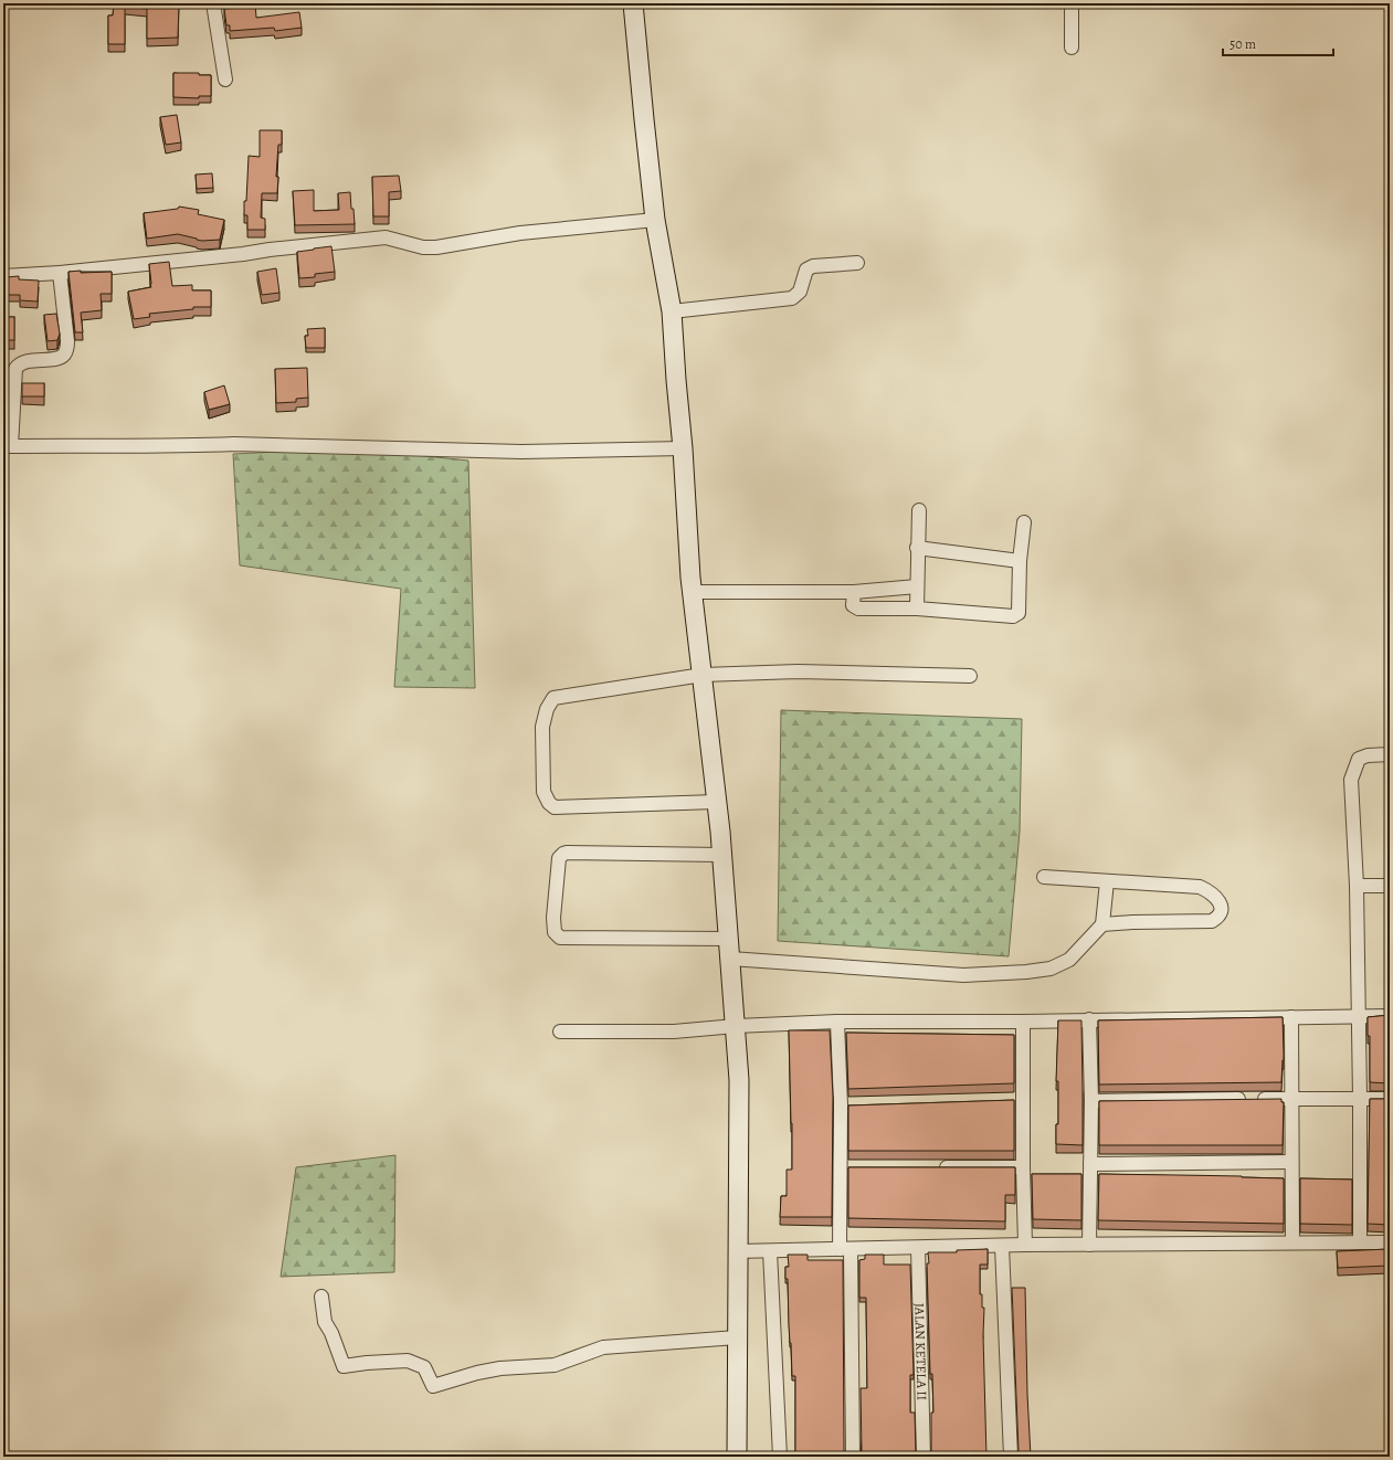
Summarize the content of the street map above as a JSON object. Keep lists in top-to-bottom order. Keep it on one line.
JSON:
{"streets":{"street":["JALAN KETELA II"]},"scale_bar":"50 m"}
